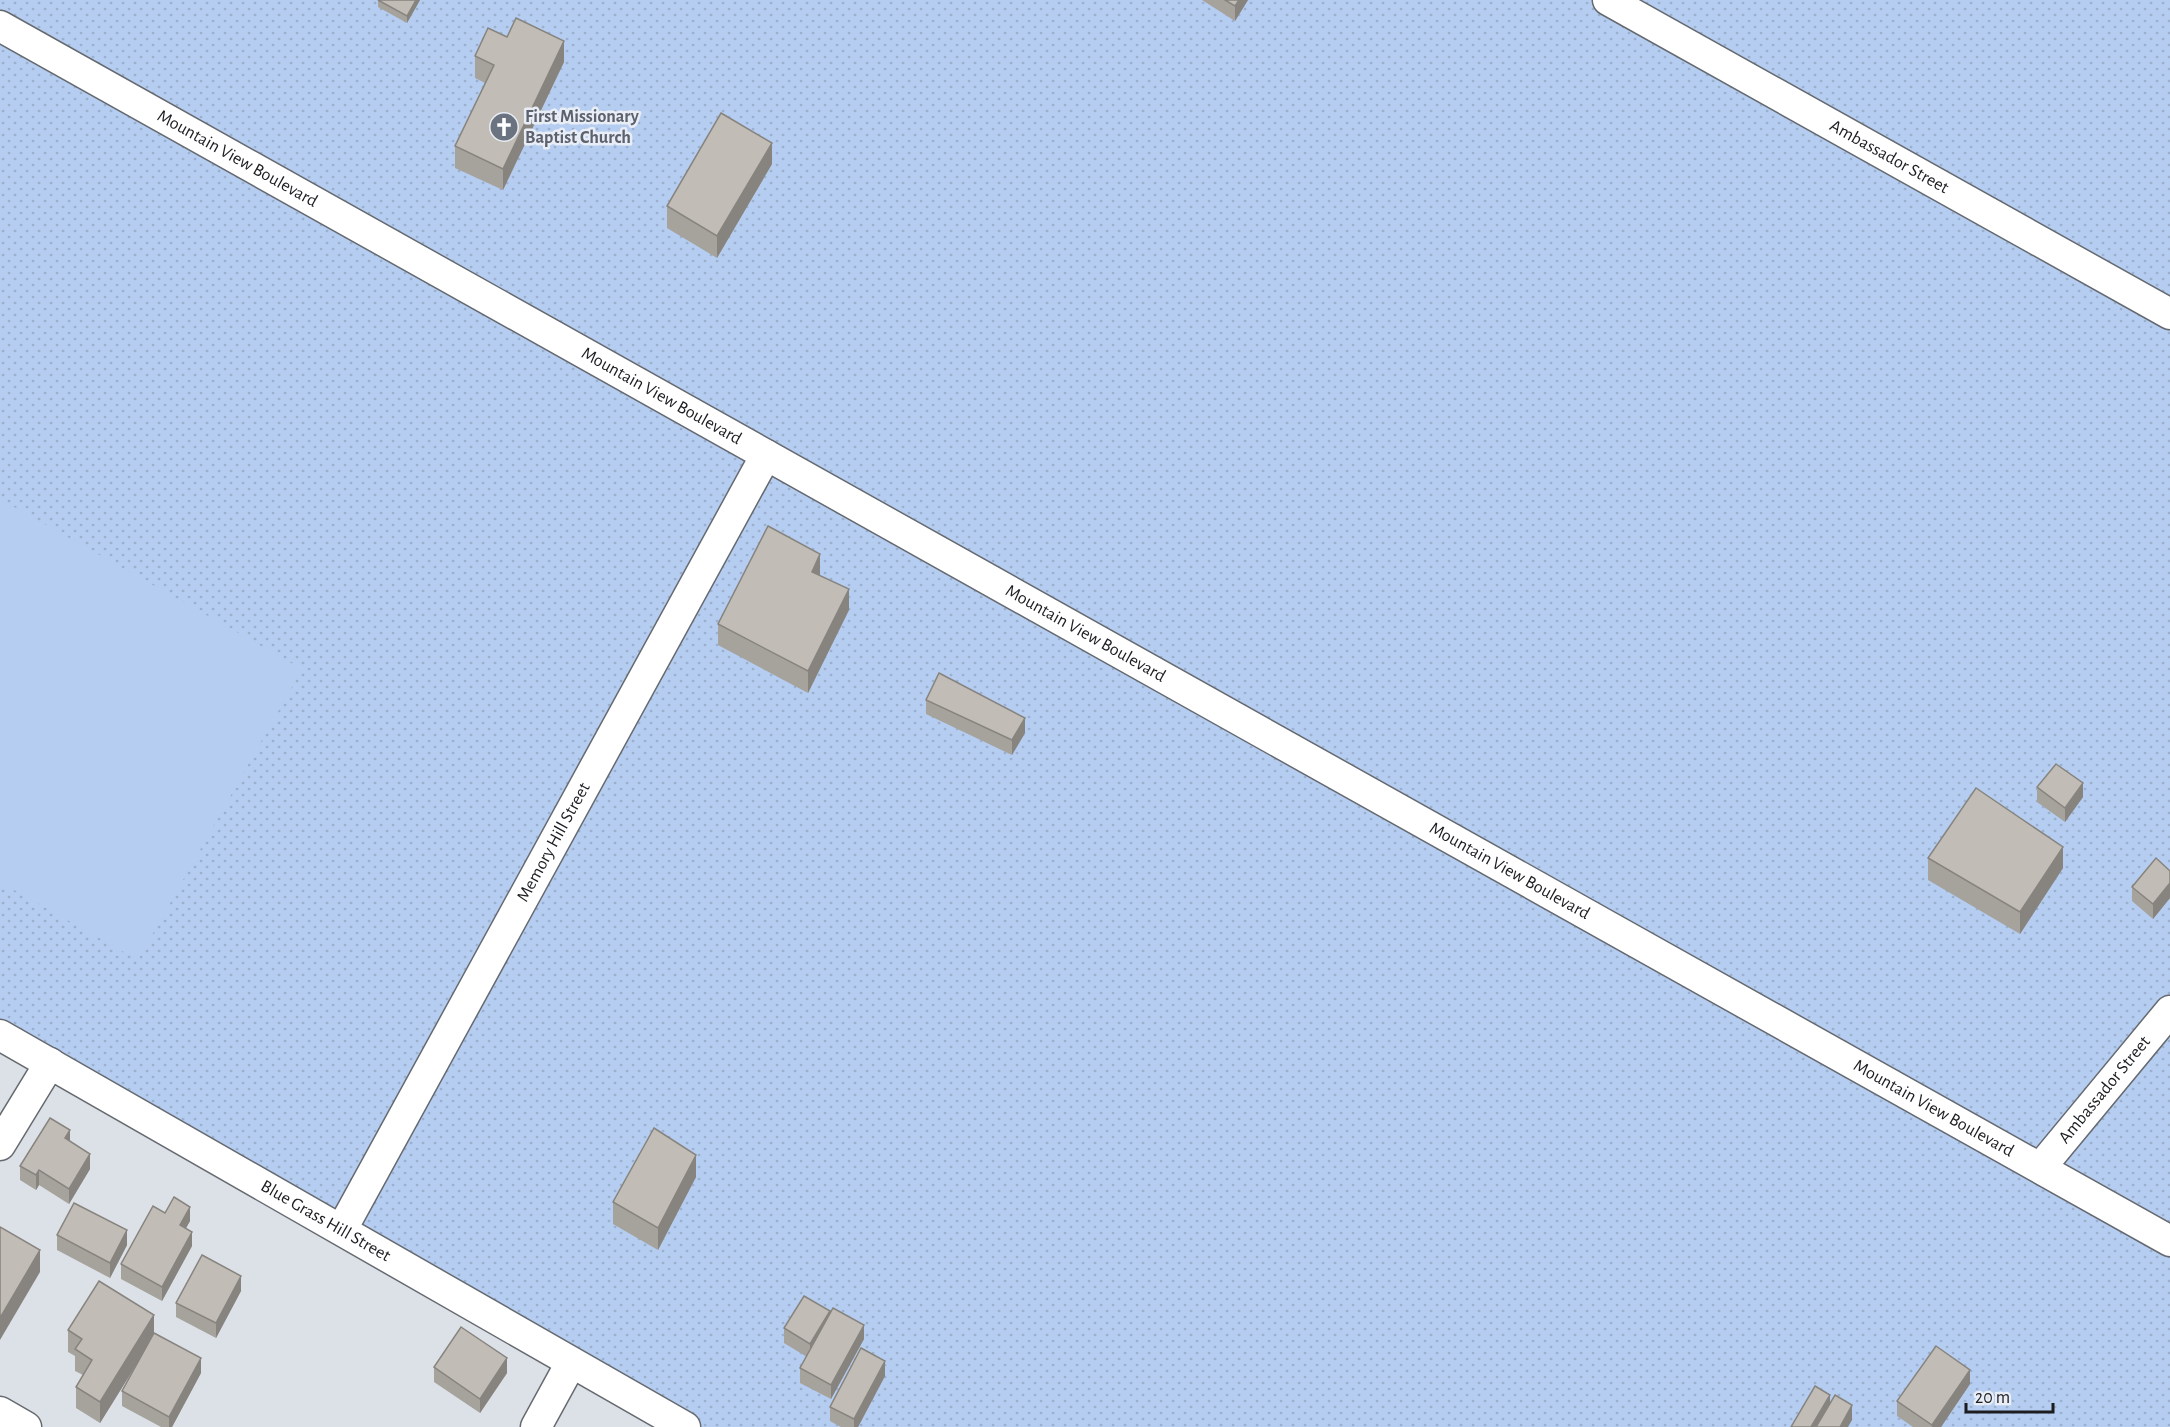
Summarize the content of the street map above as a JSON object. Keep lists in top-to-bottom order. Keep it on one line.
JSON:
{"streets":{"street":["Ambassador Street","Mountain View Boulevard","Memory Hill Street","Blue Grass Hill Street"]},"crossings":[["Ambassador Street","Mountain View Boulevard"],["Mountain View Boulevard","Memory Hill Street"],["Memory Hill Street","Blue Grass Hill Street"]],"places":{"church":["First Missionary Baptist Church"]},"scale_bar":"20 m"}
